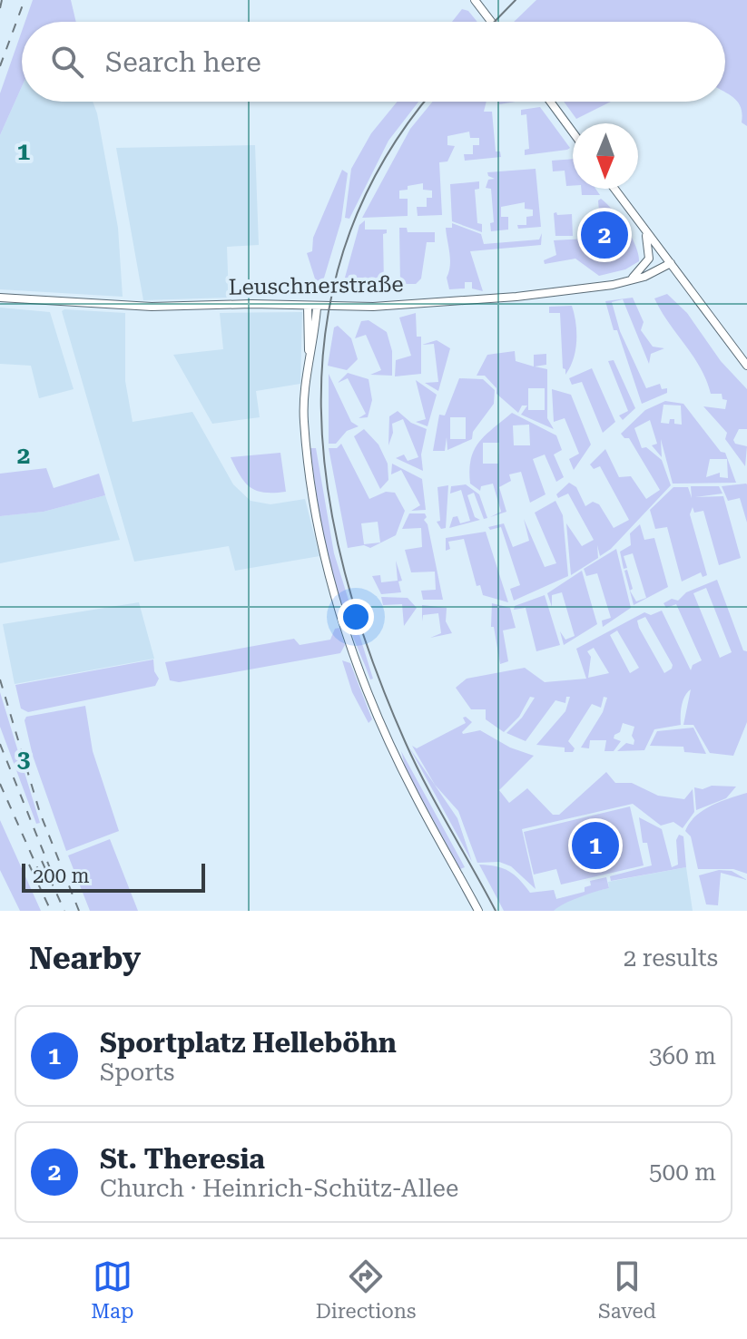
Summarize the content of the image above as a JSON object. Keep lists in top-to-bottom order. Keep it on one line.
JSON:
{"streets":{"main road":["Leuschnerstraße"]},"scale_bar":"200 m","north":"bottom","page":{"search":"Search here","pins":["2","1"],"scale":"200 m","heading":["Nearby","2 results"],"list":[{"mark":"1","name":"Sportplatz Helleböhn","note":"Sports","value":"360 m"},{"mark":"2","name":"St. Theresia","note":"Church · Heinrich-Schütz-Allee","value":"500 m"}],"nav":["Map","Directions","Saved"]},"grid":{"rows":["1","2","3"]}}
